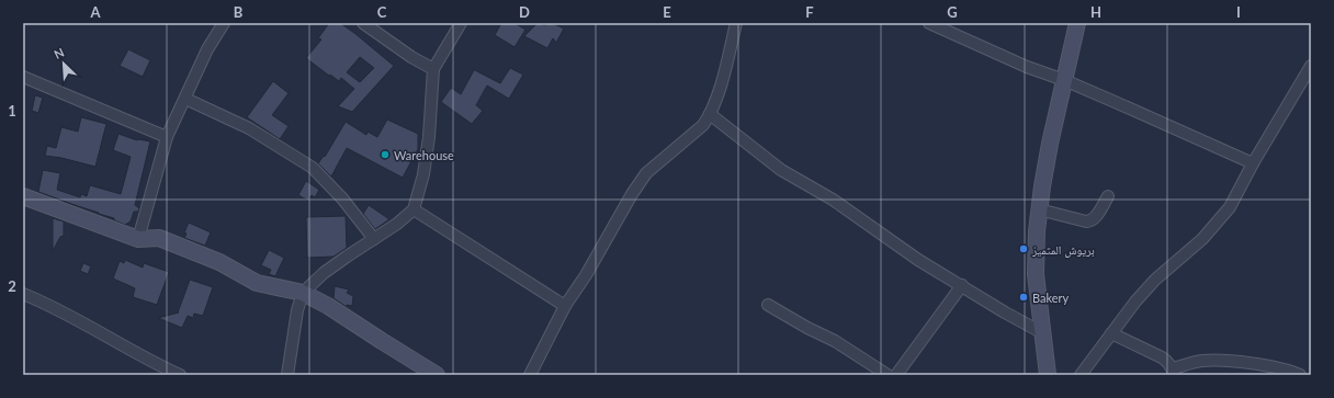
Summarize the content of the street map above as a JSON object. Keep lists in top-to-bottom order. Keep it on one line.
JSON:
{"places":["Warehouse","بريوش المتميز","Bakery"],"north":"top left","grid":{"columns":["A","B","C","D","E","F","G","H","I"],"rows":["1","2"]}}
